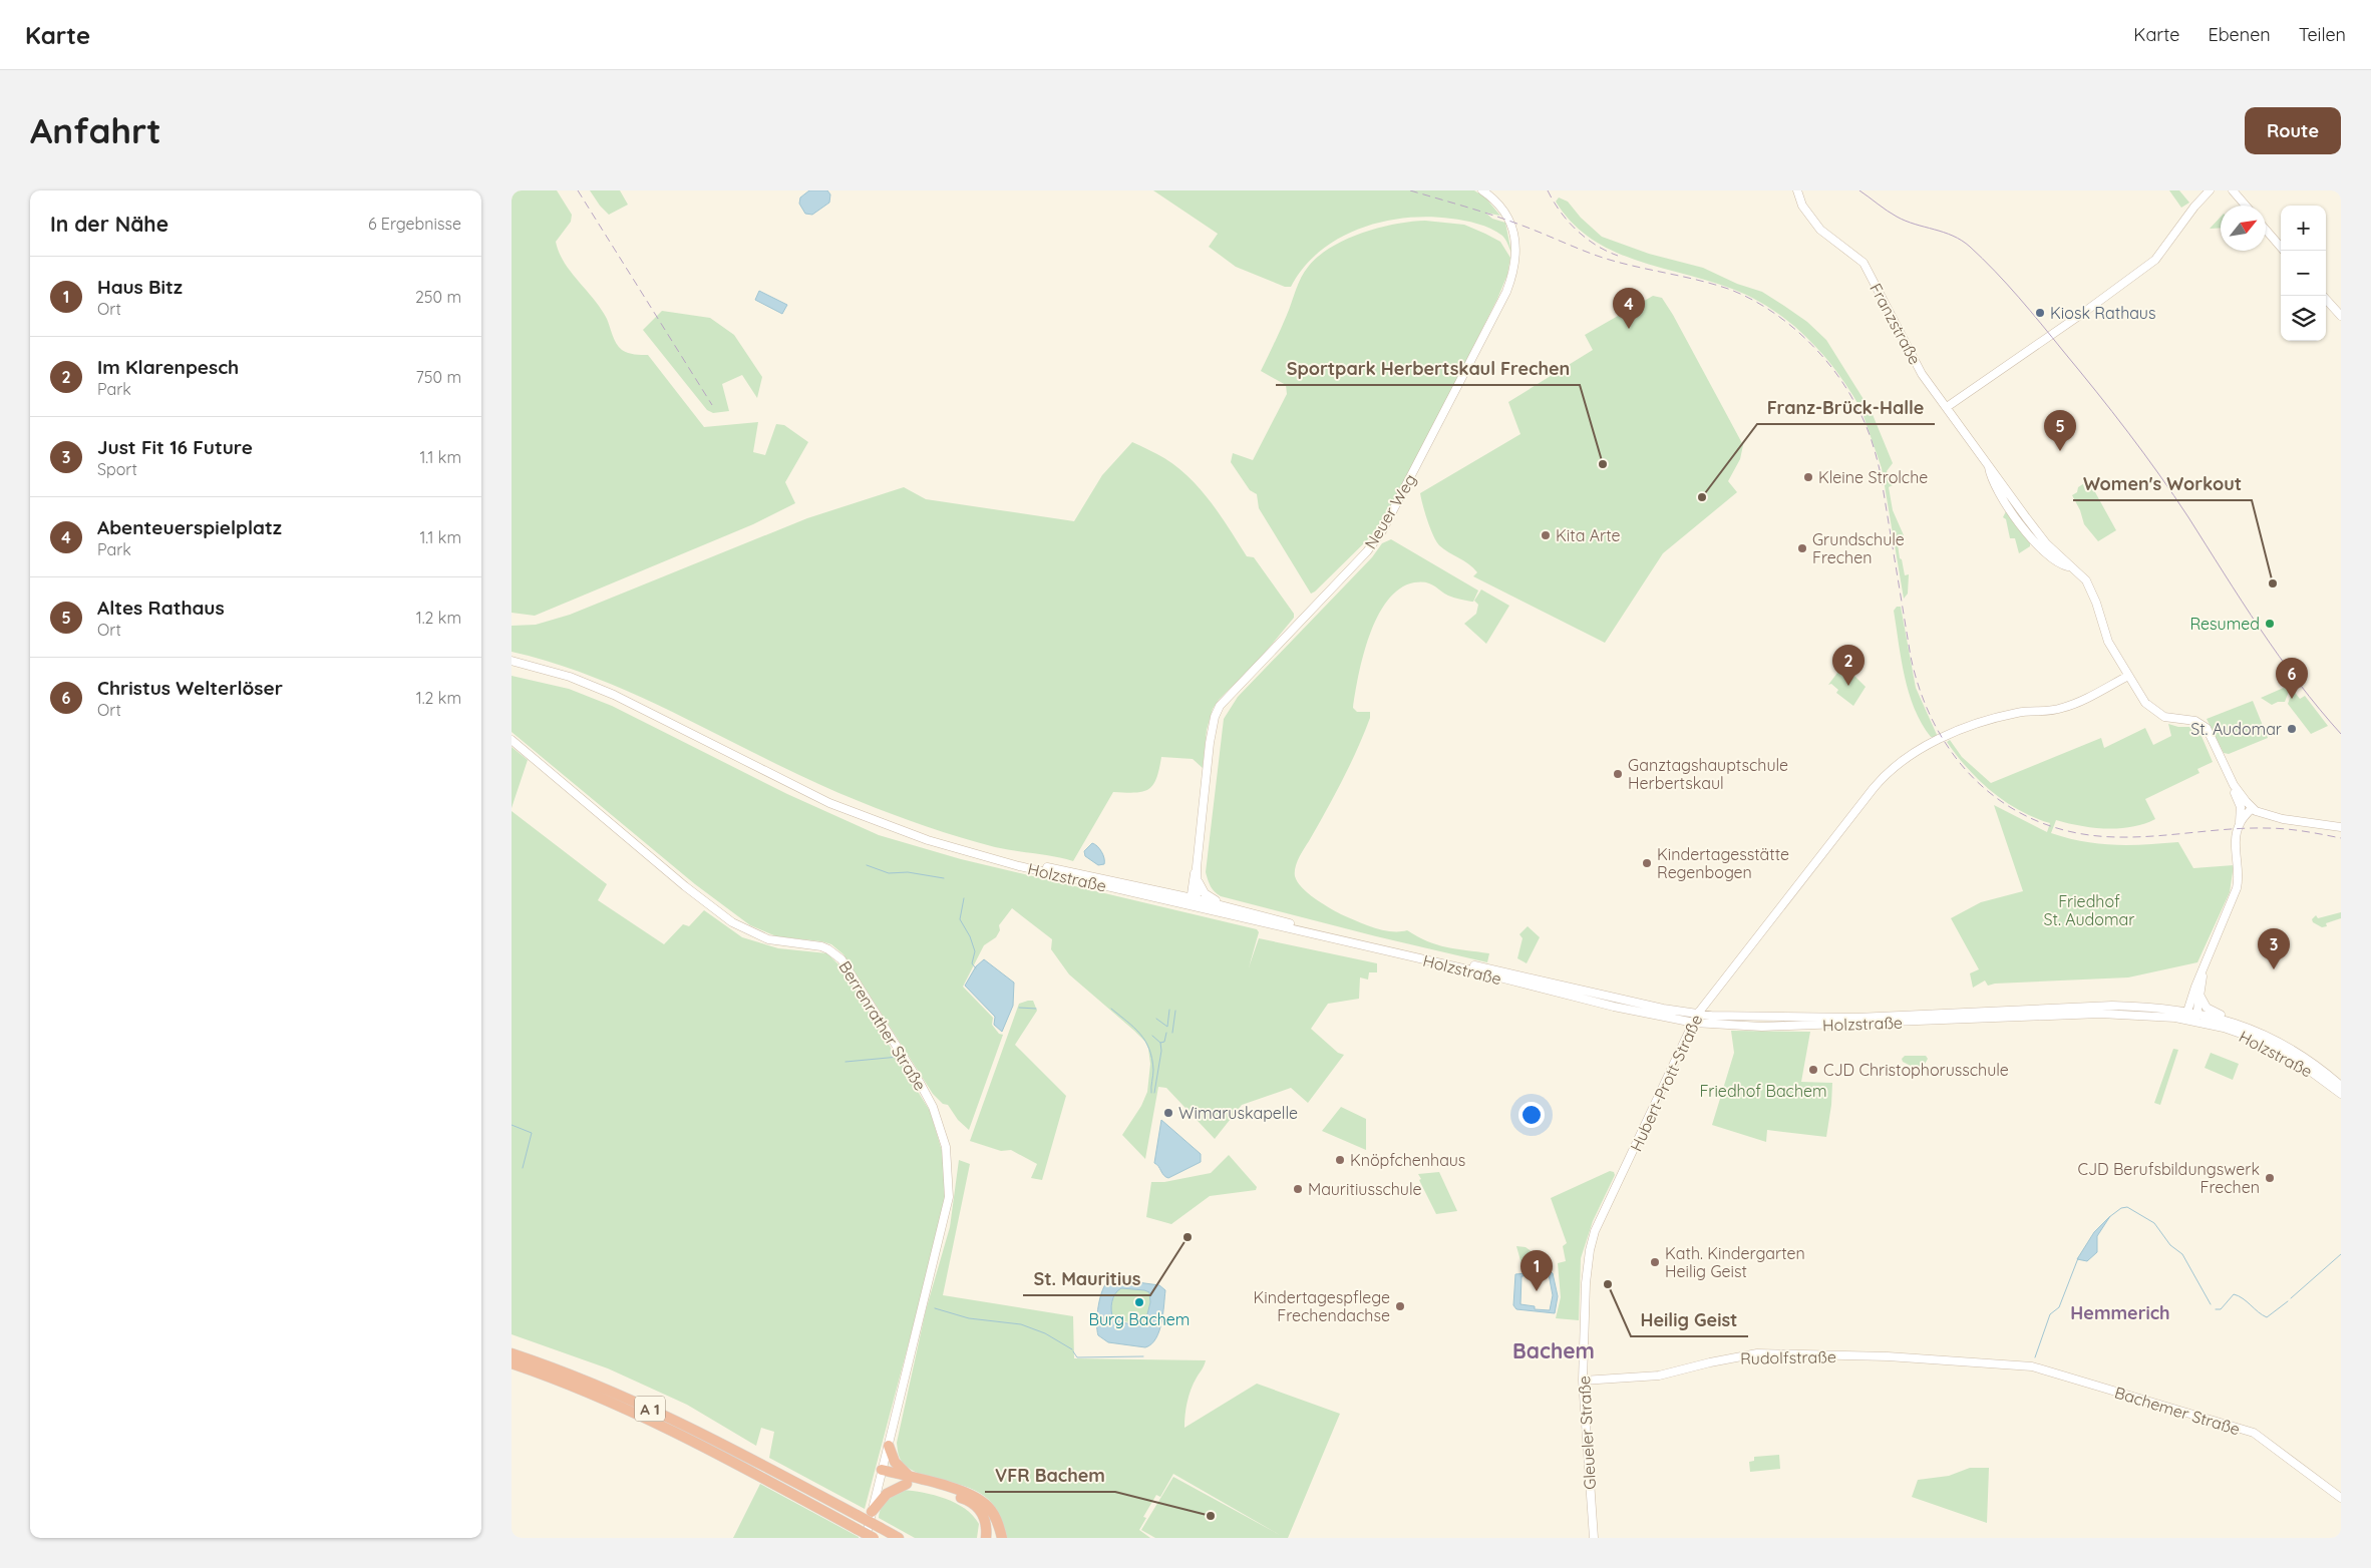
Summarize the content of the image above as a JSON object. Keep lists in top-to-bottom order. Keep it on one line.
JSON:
{"streets":{"highway":["A 1"],"main road":["Franzstraße","Neuer Weg","Holzstraße","Berrenrather Straße","Hubert-Prott-Straße","Rudolfstraße","Bachemer Straße","Gleueler Straße"]},"crossings":[["Franzstraße","Hubert-Prott-Straße"],["Neuer Weg","Holzstraße"],["Holzstraße","Hubert-Prott-Straße"],["Hubert-Prott-Straße","Gleueler Straße"],["Rudolfstraße","Bachemer Straße"],["Rudolfstraße","Gleueler Straße"]],"districts":["Hemmerich","Bachem"],"parks":["Friedhof St. Audomar","Friedhof Bachem"],"places":["Kiosk Rathaus","Sportpark Herbertskaul Frechen","Kleine Strolche","Franz-Brück-Halle","Kita Arte","Grundschule Frechen","Women's Workout","Resumed","St. Audomar","Ganztagshauptschule Herbertskaul","Kindertagesstätte Regenbogen","CJD Christophorusschule","Wimaruskapelle","Knöpfchenhaus","CJD Berufsbildungswerk Frechen","Mauritiusschule","St. Mauritius","Kath. Kindergarten Heilig Geist","Heilig Geist","Burg Bachem","Kindertagespflege Frechendachse","VFR Bachem"],"north":"top right","page":{"header":"Karte","nav":["Karte","Ebenen","Teilen"],"buttons":"Route","title":"Anfahrt","heading":["In der Nähe","6 Ergebnisse"],"map_buttons":["+","−"],"list":[{"mark":"1","name":"Haus Bitz","note":"Ort","value":"250 m"},{"mark":"2","name":"Im Klarenpesch","note":"Park","value":"750 m"},{"mark":"3","name":"Just Fit 16 Future","note":"Sport","value":"1.1 km"},{"mark":"4","name":"Abenteuerspielplatz","note":"Park","value":"1.1 km"},{"mark":"5","name":"Altes Rathaus","note":"Ort","value":"1.2 km"},{"mark":"6","name":"Christus Welterlöser","note":"Ort","value":"1.2 km"}],"pins":["4","5","2","6","3","1"]}}
